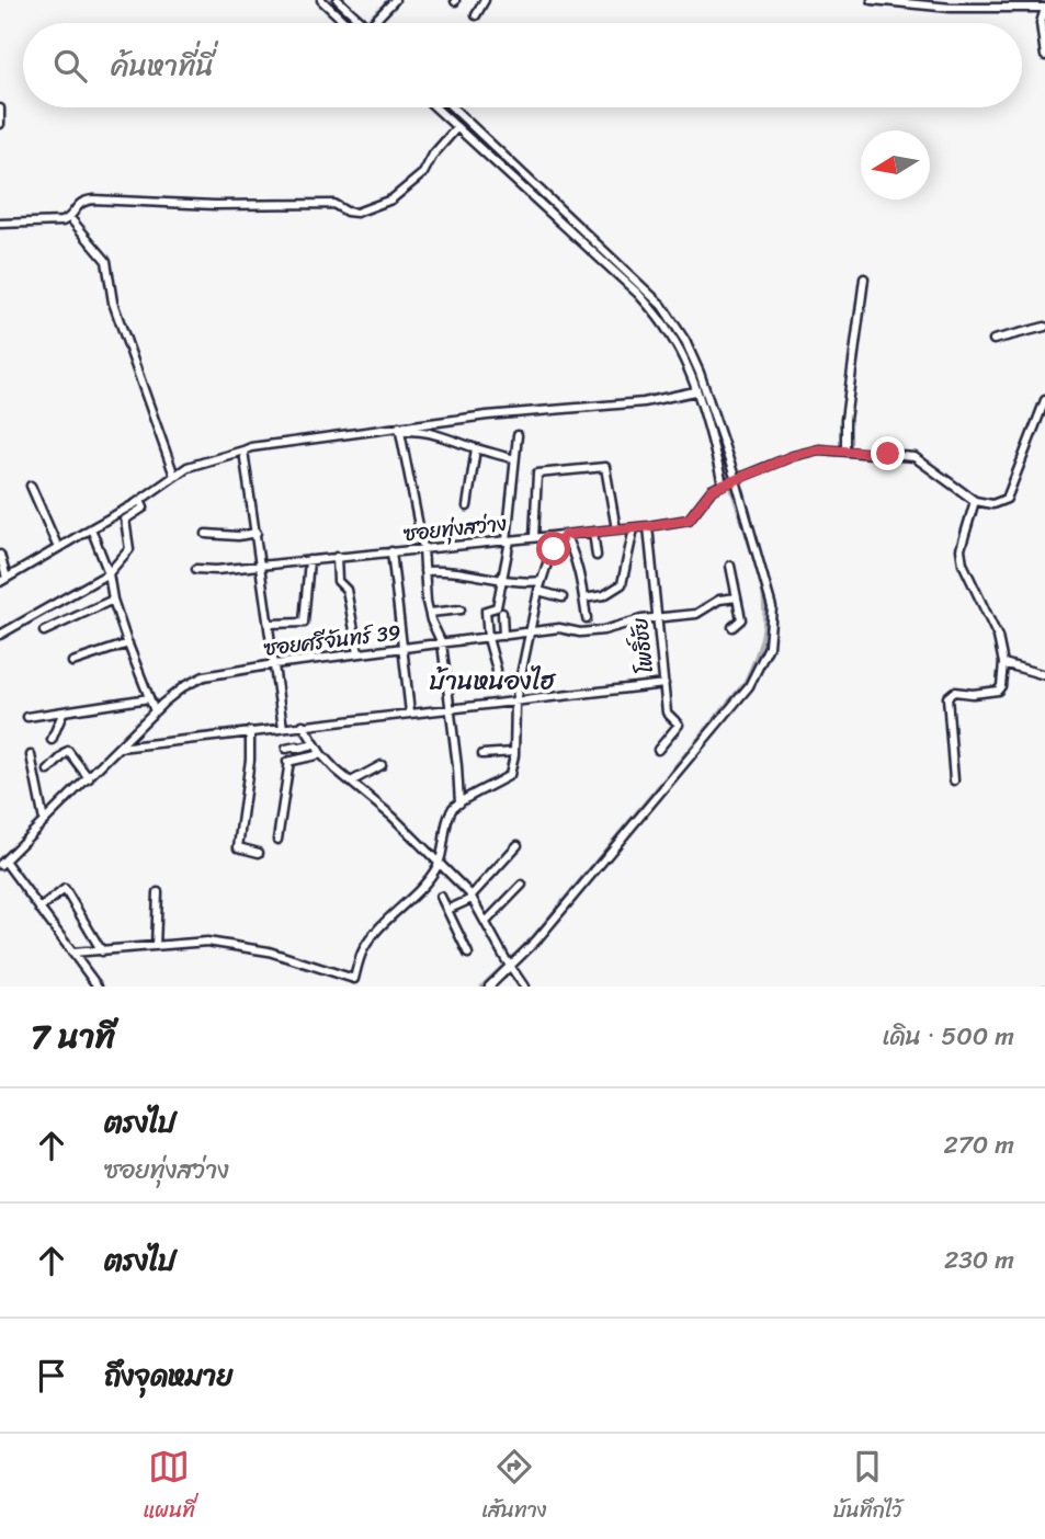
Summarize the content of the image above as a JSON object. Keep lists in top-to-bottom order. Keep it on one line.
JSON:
{"streets":{"street":["ซอยทุ่งสว่าง","ซอยศรีจันทร์ 39","โพธิ์ชัย"]},"crossings":[["ซอยทุ่งสว่าง","โพธิ์ชัย"],["ซอยศรีจันทร์ 39","โพธิ์ชัย"]],"districts":["บ้านหนองไฮ"],"north":"left","page":{"search":"ค้นหาที่นี่","heading":["7 นาที","เดิน · 500 m"],"list":[["ตรงไป","ซอยทุ่งสว่าง","270 m"],["ตรงไป","230 m"],"ถึงจุดหมาย"],"nav":["แผนที่","เส้นทาง","บันทึกไว้"]}}
